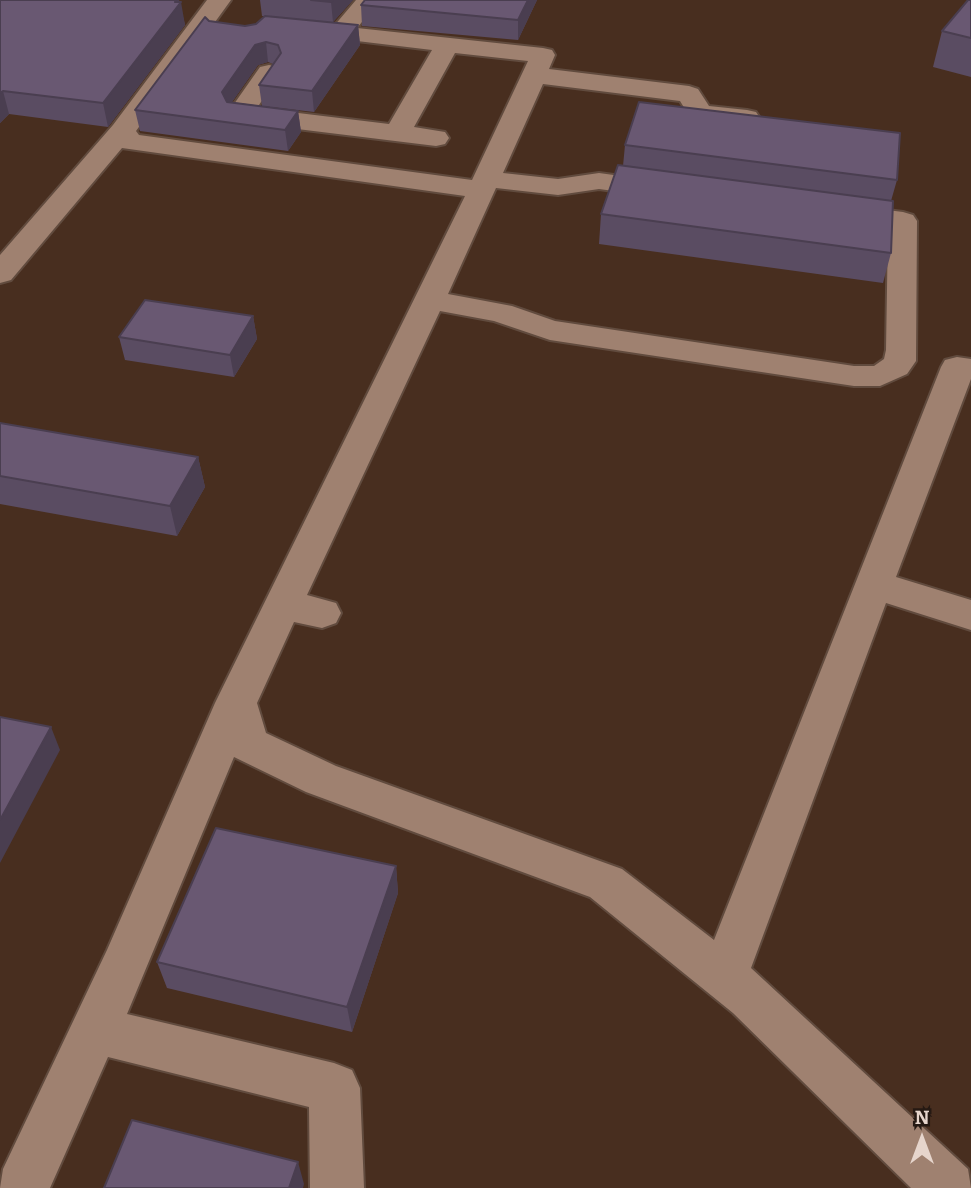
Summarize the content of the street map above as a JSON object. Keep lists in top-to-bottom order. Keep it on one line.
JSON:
{"north":"top"}
